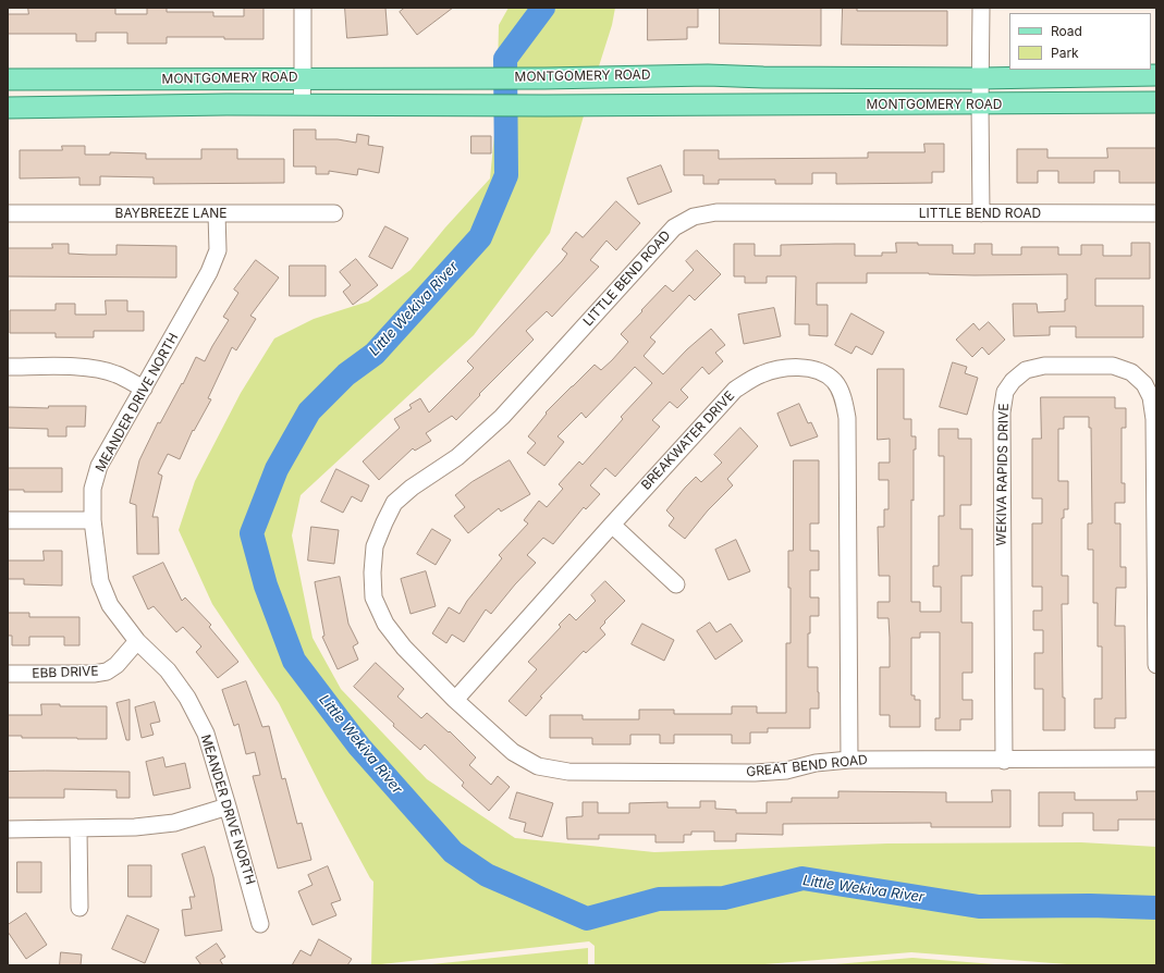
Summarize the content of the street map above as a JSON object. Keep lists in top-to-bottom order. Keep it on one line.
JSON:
{"streets":{"main road":["MONTGOMERY ROAD"],"street":["BAYBREEZE LANE","LITTLE BEND ROAD","MEANDER DRIVE NORTH","BREAKWATER DRIVE","WEKIVA RAPIDS DRIVE","EBB DRIVE","GREAT BEND ROAD"]},"crossings":[["BAYBREEZE LANE","MEANDER DRIVE NORTH"],["LITTLE BEND ROAD","BREAKWATER DRIVE"],["LITTLE BEND ROAD","GREAT BEND ROAD"],["MEANDER DRIVE NORTH","EBB DRIVE"],["BREAKWATER DRIVE","GREAT BEND ROAD"],["WEKIVA RAPIDS DRIVE","GREAT BEND ROAD"]],"water":["Little Wekiva River"],"legend":["Road","Park"]}
